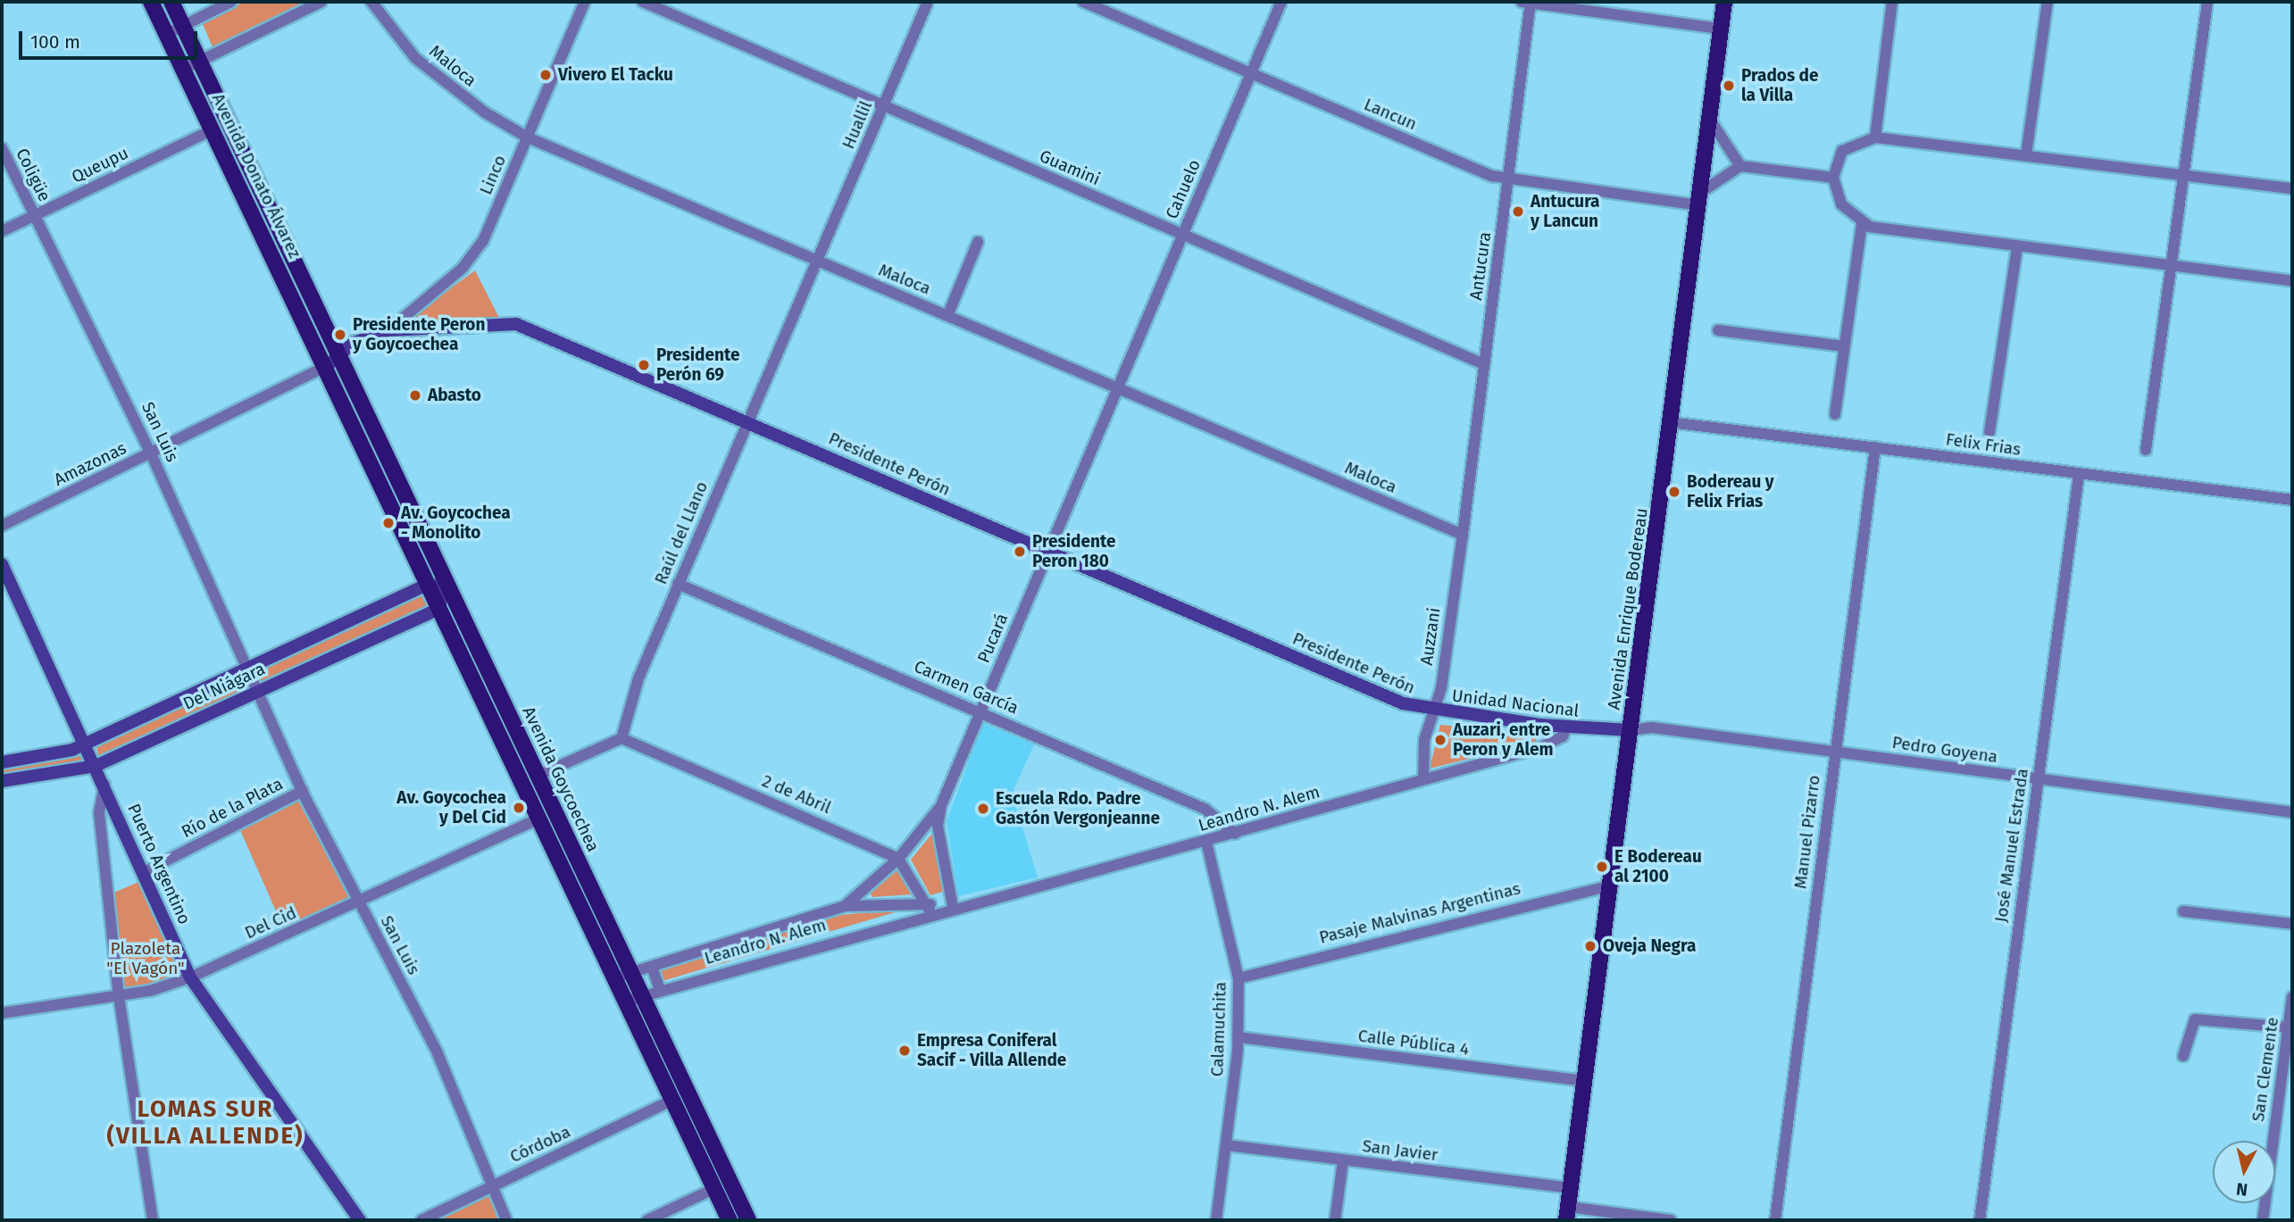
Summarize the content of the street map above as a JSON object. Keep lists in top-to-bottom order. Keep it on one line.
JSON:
{"streets":{"main road":["Avenida Donato Álvarez","Presidente Perón","Avenida Enrique Bodereau","Del Niágara","Unidad Nacional","Avenida Goycoechea","Puerto Argentino"],"street":["Maloca","Lancun","Huallil","Queupu","Guamini","Coligüe","Linco","Cahuelo","Antucura","San Luis","Felix Frias","Amazonas","Raúl del Llano","Auzzani","Pucará","Carmen García","Pedro Goyena","2 de Abril","Río de la Plata","Leandro N. Alem","Manuel Pizarro","José Manuel Estrada","Pasaje Malvinas Argentinas","Del Cid","Calamuchita","Calle Pública 4","San Clemente","Córdoba","San Javier"]},"crossings":[["Maloca","Huallil"],["Maloca","Linco"],["Maloca","Cahuelo"],["Maloca","Antucura"],["Maloca","Raúl del Llano"],["Maloca","Auzzani"],["Maloca","Pucará"],["Lancun","Cahuelo"],["Lancun","Antucura"],["Lancun","Avenida Enrique Bodereau"],["Huallil","Guamini"],["Huallil","Raúl del Llano"],["Queupu","Coligüe"],["Queupu","Avenida Donato Álvarez"],["Queupu","San Luis"],["Guamini","Cahuelo"],["Guamini","Antucura"],["Coligüe","San Luis"],["Linco","Presidente Perón"],["Avenida Donato Álvarez","Amazonas"],["Avenida Donato Álvarez","Presidente Perón"],["Avenida Donato Álvarez","Avenida Goycoechea"],["Cahuelo","Pucará"],["Antucura","Auzzani"],["San Luis","Amazonas"],["San Luis","Del Niágara"],["San Luis","Río de la Plata"],["San Luis","Del Cid"],["San Luis","Córdoba"],["Felix Frias","Avenida Enrique Bodereau"],["Felix Frias","Manuel Pizarro"],["Felix Frias","José Manuel Estrada"],["Amazonas","Presidente Perón"],["Amazonas","Avenida Goycoechea"],["Presidente Perón","Raúl del Llano"],["Presidente Perón","Auzzani"],["Presidente Perón","Pucará"],["Presidente Perón","Unidad Nacional"],["Presidente Perón","Avenida Goycoechea"],["Raúl del Llano","Carmen García"],["Raúl del Llano","2 de Abril"],["Avenida Enrique Bodereau","Unidad Nacional"],["Avenida Enrique Bodereau","Pedro Goyena"],["Avenida Enrique Bodereau","Pasaje Malvinas Argentinas"],["Avenida Enrique Bodereau","Calle Pública 4"],["Avenida Enrique Bodereau","San Javier"],["Auzzani","Unidad Nacional"],["Auzzani","Leandro N. Alem"],["Pucará","Carmen García"],["Pucará","Leandro N. Alem"],["Del Niágara","Avenida Goycoechea"],["Del Niágara","Puerto Argentino"],["Carmen García","Leandro N. Alem"],["Unidad Nacional","Pedro Goyena"],["Unidad Nacional","Leandro N. Alem"],["Pedro Goyena","Manuel Pizarro"],["Pedro Goyena","José Manuel Estrada"],["Avenida Goycoechea","Leandro N. Alem"],["Avenida Goycoechea","Del Cid"],["Avenida Goycoechea","Córdoba"],["2 de Abril","Leandro N. Alem"],["Río de la Plata","Puerto Argentino"],["Leandro N. Alem","Calamuchita"],["Puerto Argentino","Del Cid"],["Pasaje Malvinas Argentinas","Calamuchita"],["Calamuchita","Calle Pública 4"],["Calamuchita","San Javier"]],"districts":["LOMAS SUR (VILLA ALLENDE)"],"parks":["Plazoleta \"El Vagón\""],"places":["Vivero El Tacku","Prados de la Villa","Antucura y Lancun","Presidente Peron y Goycoechea","Presidente Perón 69","Abasto","Bodereau y Felix Frias","Av. Goycochea - Monolito","Presidente Peron 180","Auzari, entre Peron y Alem","Av. Goycochea y Del Cid","Escuela Rdo. Padre Gastón Vergonjeanne","E Bodereau al 2100","Oveja Negra","Empresa Coniferal Sacif - Villa Allende"],"scale_bar":"100 m","north":"bottom"}
